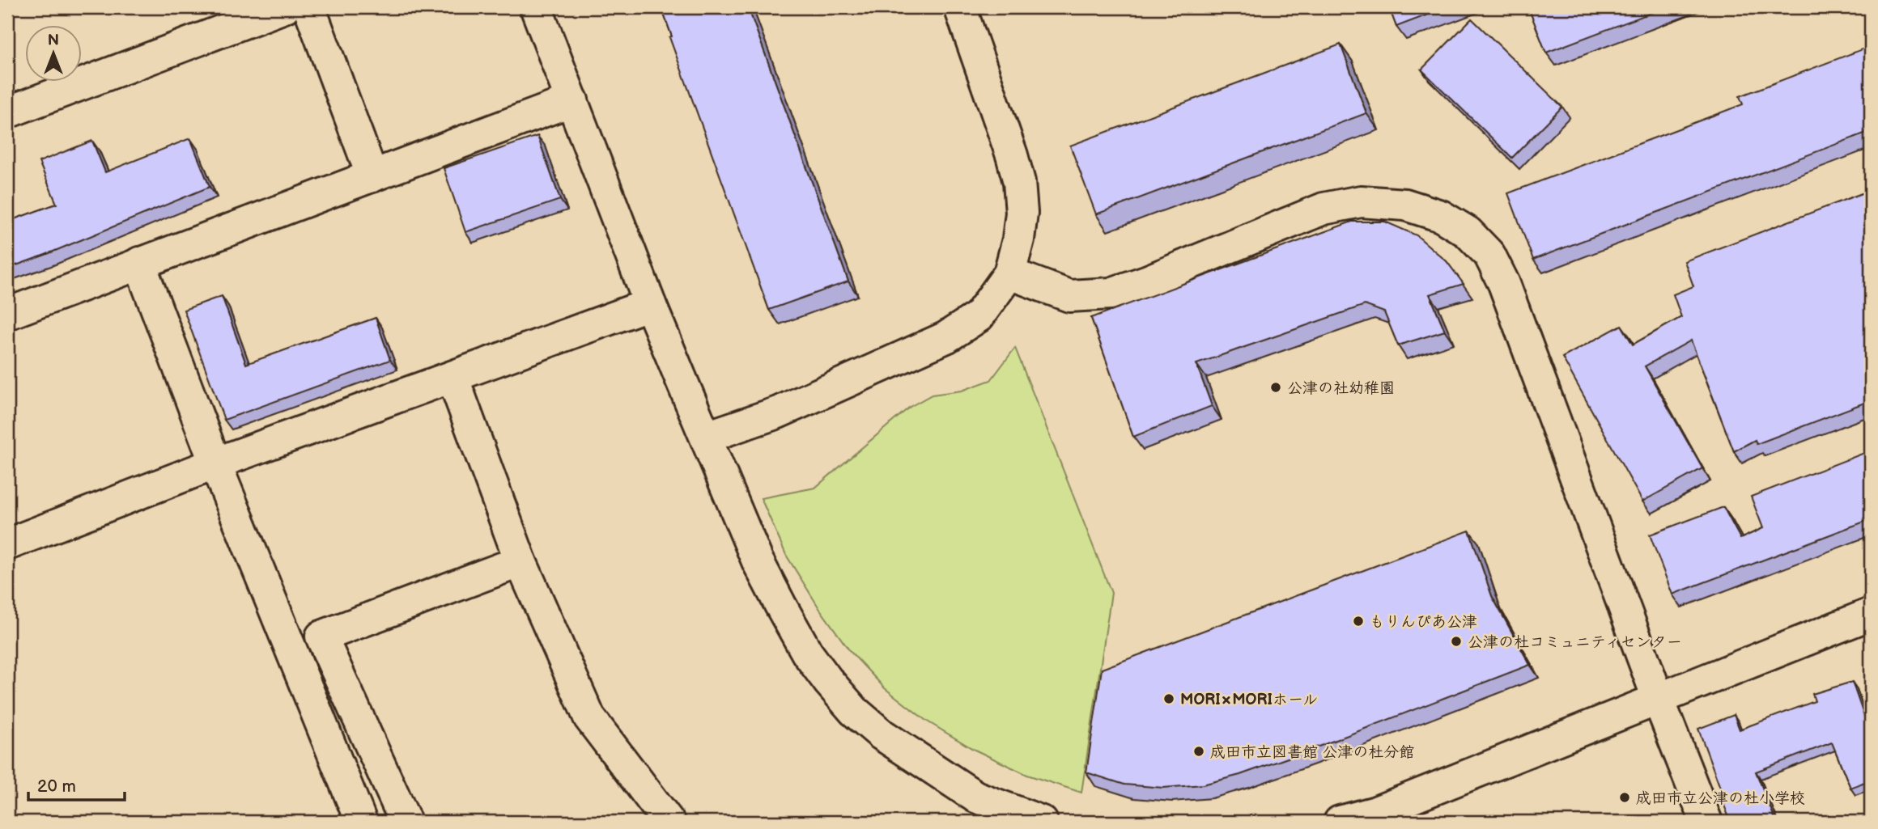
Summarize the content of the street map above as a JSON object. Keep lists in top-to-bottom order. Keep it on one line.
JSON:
{"places":["公津の社幼稚園","もりんぴあ公津","公津の杜コミュニティセンター","MORI×MORIホール","成田市立図書館 公津の杜分館","成田市立公津の杜小学校"],"scale_bar":"20 m","north":"top"}
